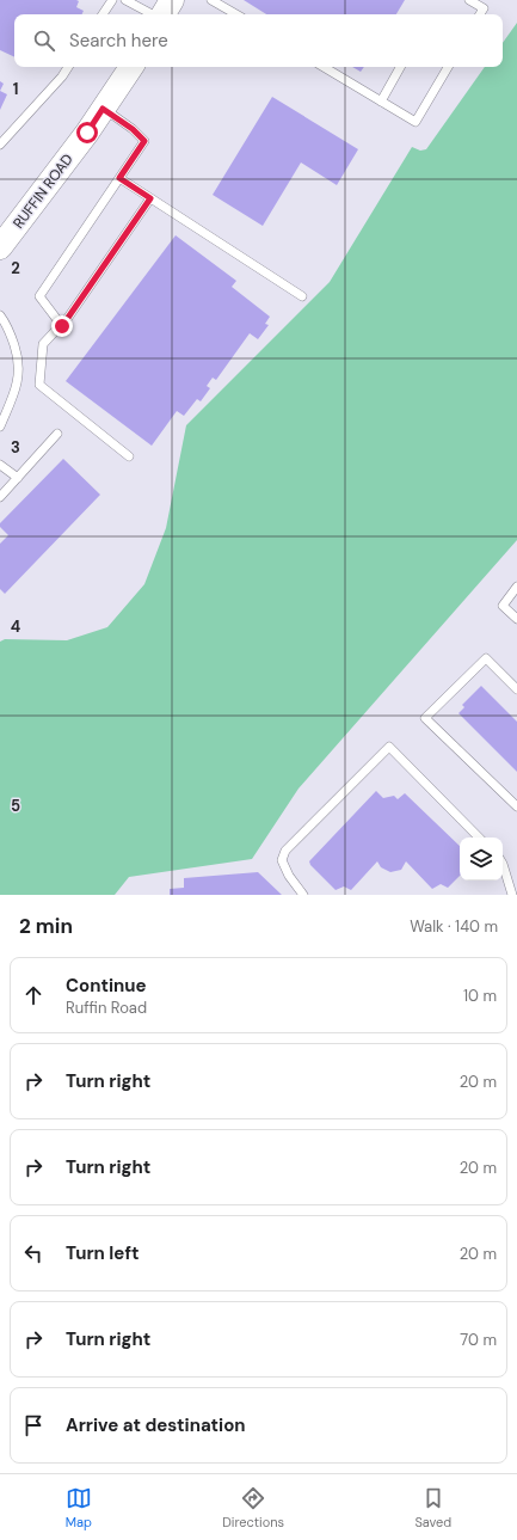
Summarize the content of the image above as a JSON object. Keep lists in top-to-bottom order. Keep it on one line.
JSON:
{"streets":{"main road":["RUFFIN ROAD"]},"page":{"search":"Search here","heading":["2 min","Walk · 140 m"],"list":[["Continue","Ruffin Road","10 m"],["Turn right","20 m"],["Turn right","20 m"],["Turn left","20 m"],["Turn right","70 m"],"Arrive at destination"],"nav":["Map","Directions","Saved"]},"grid":{"rows":["1","2","3","4","5"]}}
